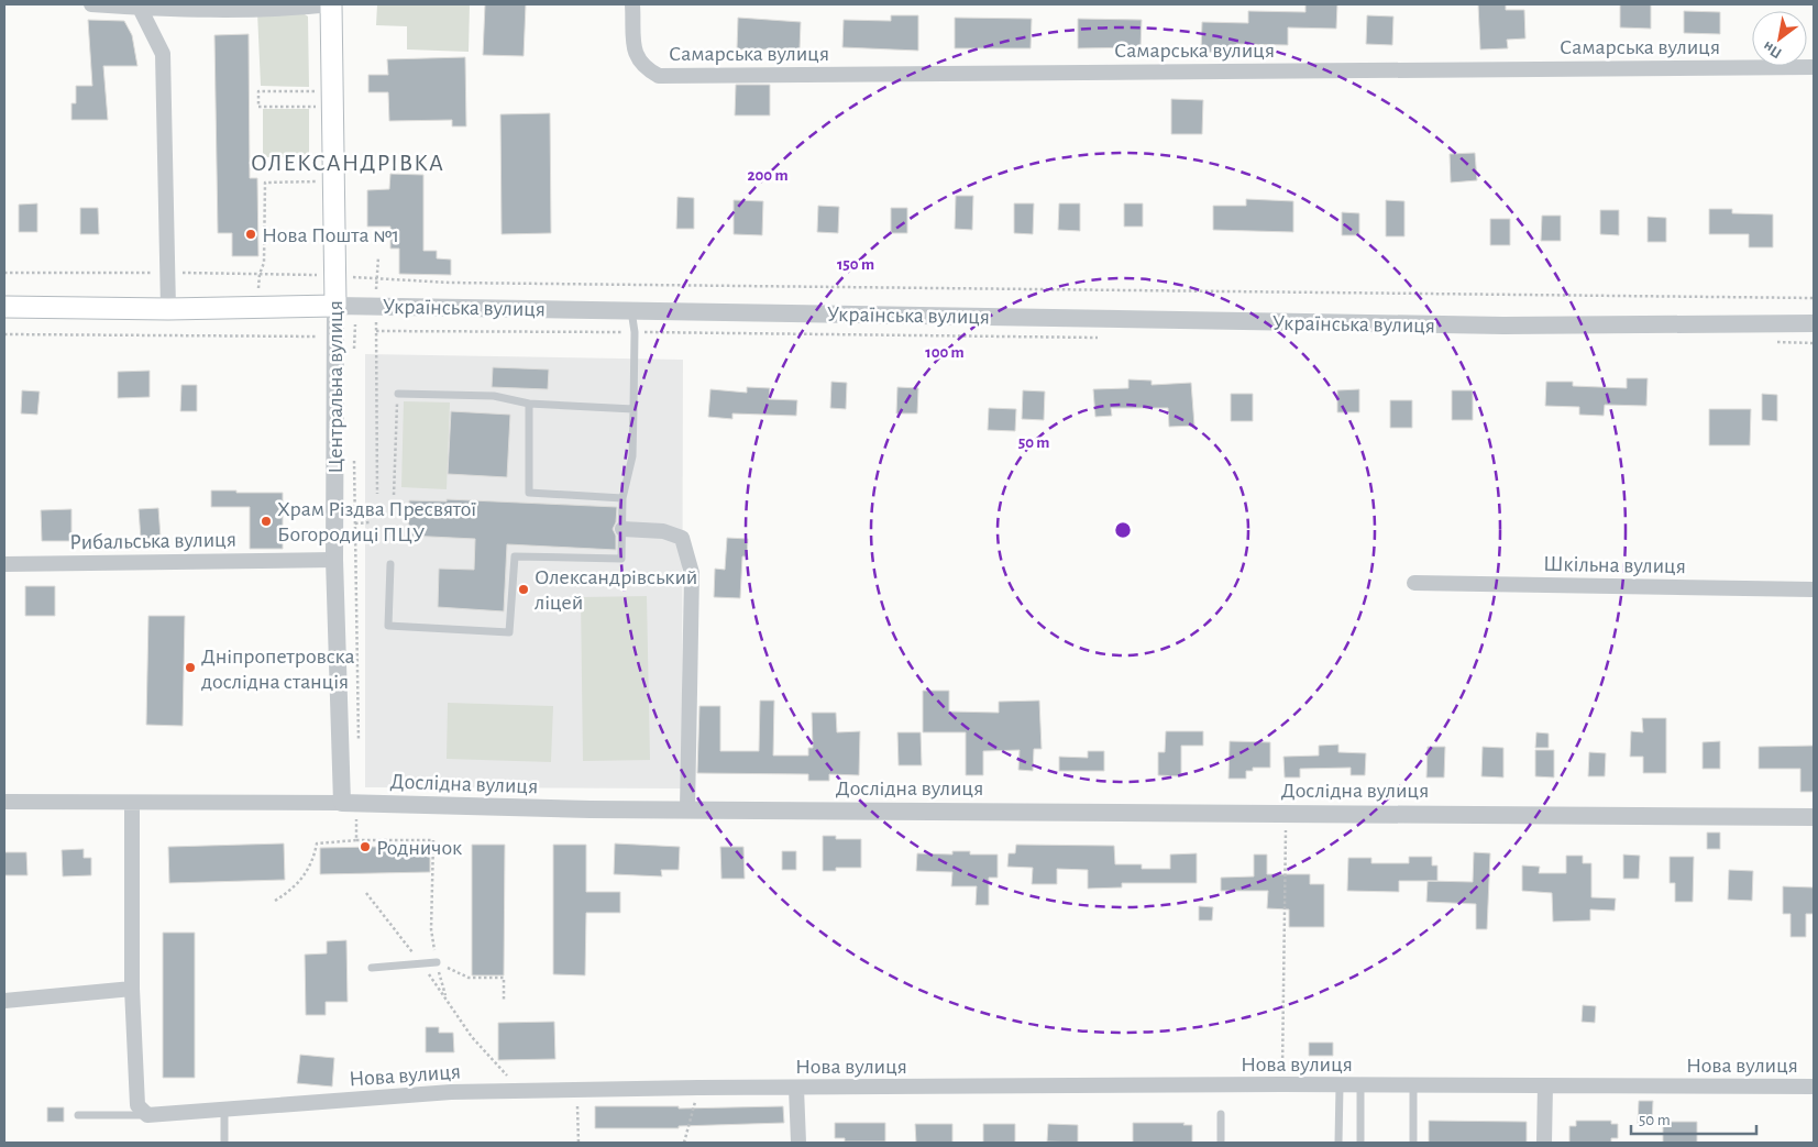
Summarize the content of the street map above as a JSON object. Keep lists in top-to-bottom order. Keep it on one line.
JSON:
{"streets":{"main road":["Українська вулиця","Центральна вулиця"],"street":["Самарська вулиця","Рибальська вулиця","Шкільна вулиця","Дослідна вулиця","Нова вулиця"]},"crossings":[["Українська вулиця","Центральна вулиця"],["Центральна вулиця","Рибальська вулиця"],["Центральна вулиця","Дослідна вулиця"]],"districts":["ОЛЕКСАНДРІВКА"],"places":["Нова Пошта №1","Храм Різдва Пресвятої Богородиці ПЦУ","Олександрівський ліцей","Дніпропетровска дослідна станція","Родничок"],"scale_bar":"50 m","north":"bottom left","rings":["200 m","150 m","100 m","50 m"]}
